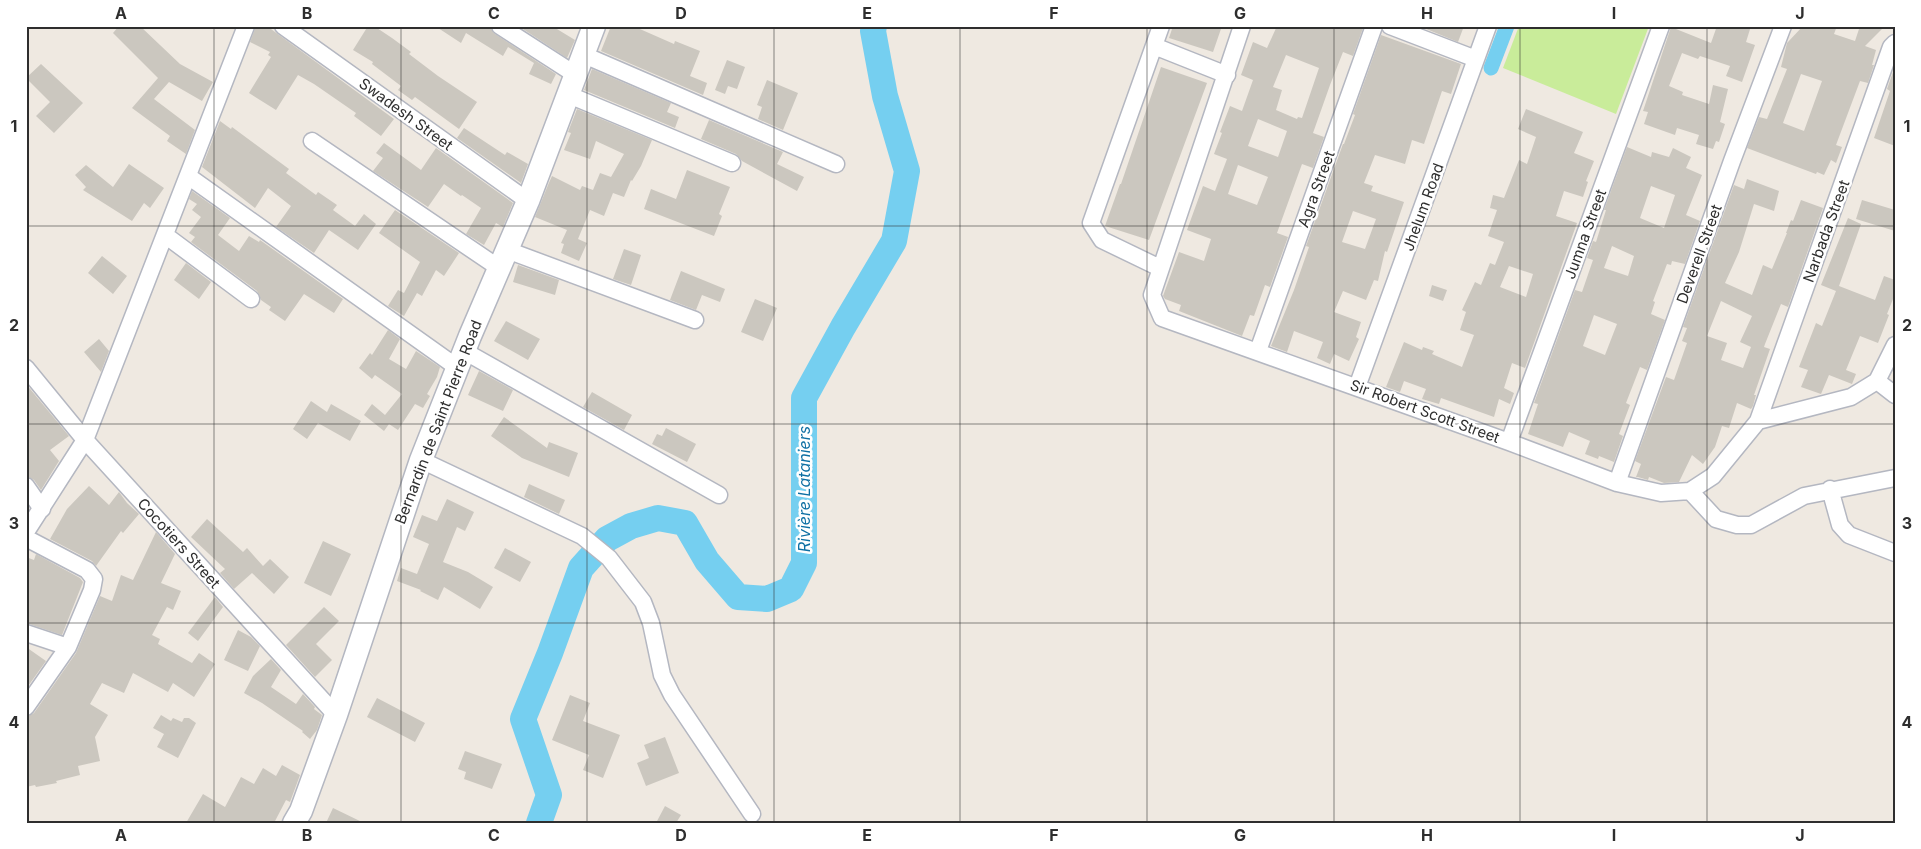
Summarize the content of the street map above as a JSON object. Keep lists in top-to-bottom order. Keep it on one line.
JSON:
{"streets":{"main road":["Bernardin de Saint Pierre Road"],"street":["Swadesh Street","Agra Street","Jhelum Road","Narbada Street","Jumna Street","Deverell Street","Sir Robert Scott Street","Cocotiers Street"]},"crossings":[["Swadesh Street","Bernardin de Saint Pierre Road"],["Agra Street","Sir Robert Scott Street"],["Jhelum Road","Sir Robert Scott Street"],["Narbada Street","Sir Robert Scott Street"],["Jumna Street","Sir Robert Scott Street"],["Deverell Street","Sir Robert Scott Street"],["Bernardin de Saint Pierre Road","Cocotiers Street"]],"water":["Rivière Lataniers"],"grid":{"columns":["A","B","C","D","E","F","G","H","I","J"],"rows":["1","2","3","4"]}}
